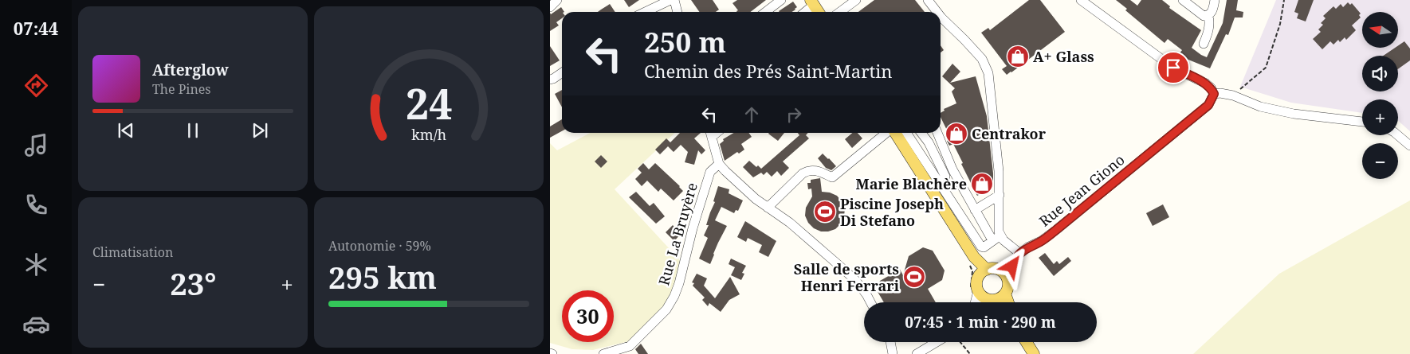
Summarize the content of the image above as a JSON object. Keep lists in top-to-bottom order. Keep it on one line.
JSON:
{"streets":{"street":["Rue Jean Giono","Rue La Bruyère"]},"places":{"shop":["A+ Glass","Centrakor","Marie Blachère"],"sports":["Piscine Joseph Di Stefano","Salle de sports Henri Ferrari"]},"north":"left","page":{"tabs":"07:44","map_buttons":["+","−"],"turn":["250 m","Chemin des Prés Saint-Martin"],"song":["Afterglow","The Pines"],"tile":["Climatisation",["Autonomie · 59%","295 km"]],"heat":["−","23°","+"],"limit":"30","trip":"07:45 · 1 min · 290 m","gauge":["24","km/h"]}}
